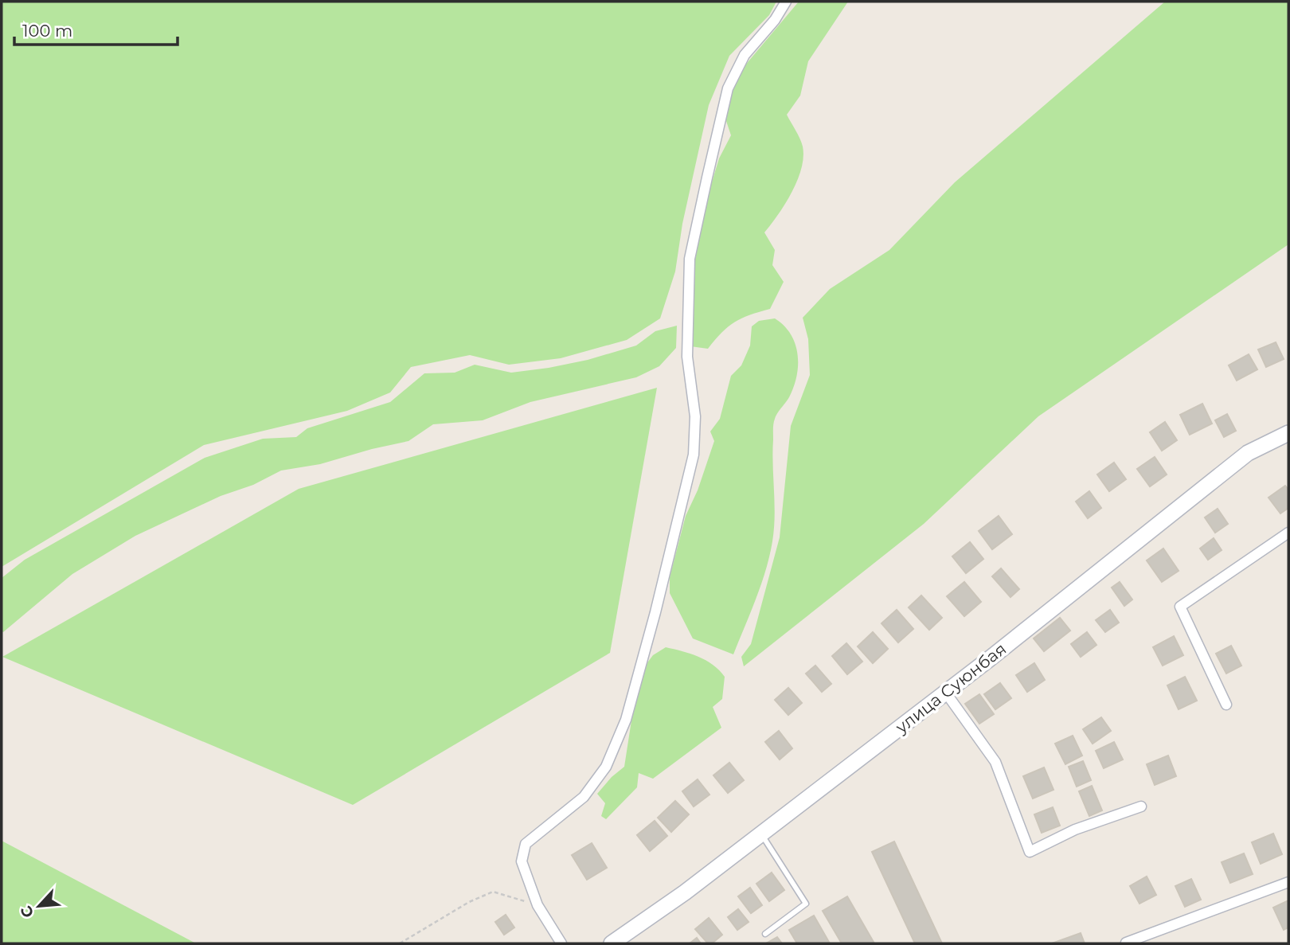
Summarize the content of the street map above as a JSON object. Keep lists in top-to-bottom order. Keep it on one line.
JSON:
{"streets":{"main road":["улица Суюнбая"]},"scale_bar":"100 m","north":"bottom left"}
